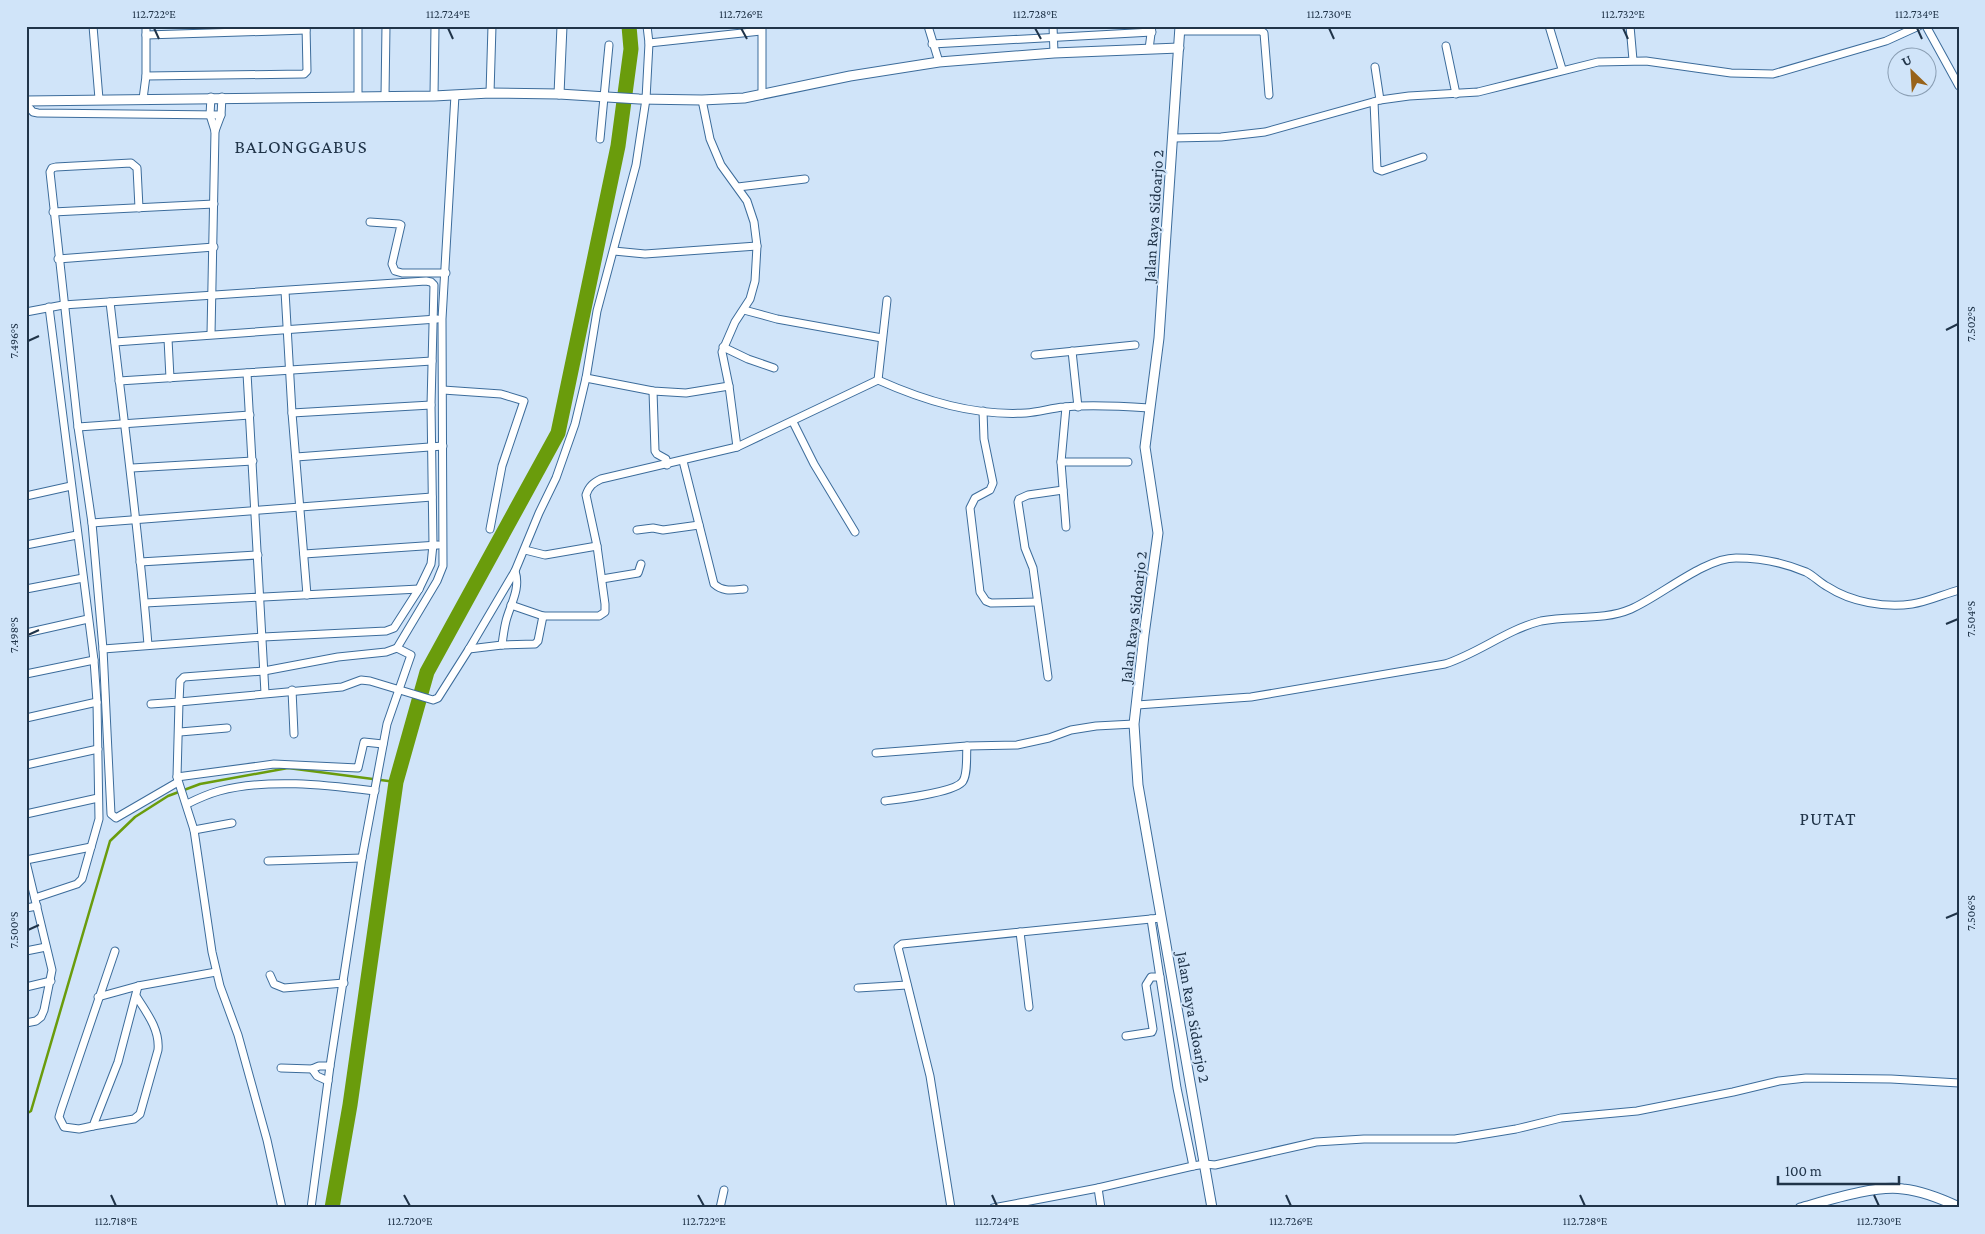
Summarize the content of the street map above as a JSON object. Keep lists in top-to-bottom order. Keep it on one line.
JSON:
{"streets":{"street":["Jalan Raya Sidoarjo 2"]},"districts":["BALONGGABUS","PUTAT"],"scale_bar":"100 m","north":"top left","coordinates":["112.722°E","112.724°E","112.726°E","112.728°E","112.730°E","112.732°E","112.734°E","7.502°S","7.496°S","7.504°S","7.498°S","7.506°S","7.500°S","112.718°E","112.720°E"]}
